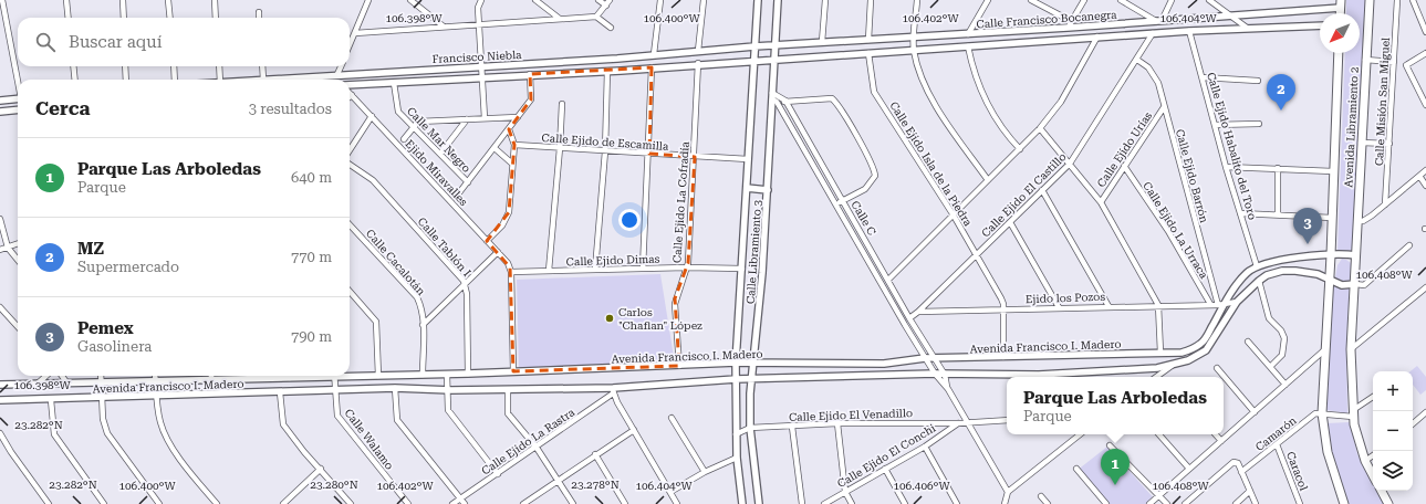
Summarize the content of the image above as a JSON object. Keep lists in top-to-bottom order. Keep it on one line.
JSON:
{"streets":{"main road":["Avenida Libramiento 2"],"street":["Calle Francisco Bocanegra","Francisco Niebla","Calle Misión San Miguel","Calle Mar Negro","Calle Ejido de Escamilla","Calle Ejido Habalito del Toro","Calle Ejido Urías","Calle Ejido Isla de la Piedra","Ejido Miravalles","Calle Ejido Barrón","Calle Ejido El Castillo","Calle Ejido La Cofradía","Calle C","Calle Ejido La Urraca","Calle Tablón I","Calle Libramiento 3","Calle Ejido Dimas","Calle Cacalotán","Ejido los Pozos","Avenida Francisco I. Madero","Calle Ejido El Venadillo","Camarón","Calle Walamo","Calle Ejido La Rastra","Calle Ejido El Conchi","Caracol"]},"crossings":[["Calle Francisco Bocanegra","Francisco Niebla"],["Calle Francisco Bocanegra","Calle Ejido Habalito del Toro"],["Calle Francisco Bocanegra","Calle Ejido Isla de la Piedra"],["Calle Francisco Bocanegra","Calle Ejido El Castillo"],["Calle Francisco Bocanegra","Calle Ejido La Cofradía"],["Calle Francisco Bocanegra","Calle Libramiento 3"],["Francisco Niebla","Calle Mar Negro"],["Francisco Niebla","Calle Ejido La Cofradía"],["Avenida Libramiento 2","Avenida Francisco I. Madero"],["Avenida Libramiento 2","Camarón"],["Calle Ejido de Escamilla","Calle Ejido La Cofradía"],["Calle Ejido de Escamilla","Calle Libramiento 3"],["Calle Ejido Habalito del Toro","Avenida Francisco I. Madero"],["Calle Ejido Urías","Calle Ejido Barrón"],["Calle Ejido Urías","Calle Ejido La Urraca"],["Calle Ejido Isla de la Piedra","Calle Ejido El Castillo"],["Calle Ejido Isla de la Piedra","Ejido los Pozos"],["Calle Ejido Isla de la Piedra","Avenida Francisco I. Madero"],["Ejido Miravalles","Calle Ejido Dimas"],["Calle Ejido Barrón","Calle Ejido El Castillo"],["Calle Ejido Barrón","Ejido los Pozos"],["Calle Ejido Barrón","Avenida Francisco I. Madero"],["Calle Ejido El Castillo","Ejido los Pozos"],["Calle Ejido La Cofradía","Calle Ejido Dimas"],["Calle Ejido La Cofradía","Avenida Francisco I. Madero"],["Calle C","Calle Libramiento 3"],["Calle C","Avenida Francisco I. Madero"],["Calle Ejido La Urraca","Ejido los Pozos"],["Calle Tablón I","Avenida Francisco I. Madero"],["Calle Libramiento 3","Calle Ejido Dimas"],["Calle Libramiento 3","Avenida Francisco I. Madero"],["Calle Libramiento 3","Calle Ejido El Venadillo"],["Calle Cacalotán","Avenida Francisco I. Madero"],["Ejido los Pozos","Avenida Francisco I. Madero"],["Avenida Francisco I. Madero","Calle Walamo"],["Avenida Francisco I. Madero","Calle Ejido La Rastra"],["Calle Ejido El Venadillo","Calle Ejido El Conchi"],["Camarón","Caracol"]],"places":["Carlos \"Chaflan\" López"],"north":"bottom left","page":{"search":"Buscar aquí","pins":["2","3","1"],"heading":["Cerca","3 resultados"],"list":[{"mark":"1","name":"Parque Las Arboledas","note":"Parque","value":"640 m"},{"mark":"2","name":"MZ","note":"Supermercado","value":"770 m"},{"mark":"3","name":"Pemex","note":"Gasolinera","value":"790 m"}],"map_buttons":["+","−"],"popup":["Parque Las Arboledas","Parque"]},"coordinates":["106.398°W","106.400°W","106.402°W","106.404°W","106.408°W","23.282°N","23.280°N","23.278°N","106.406°W"]}
